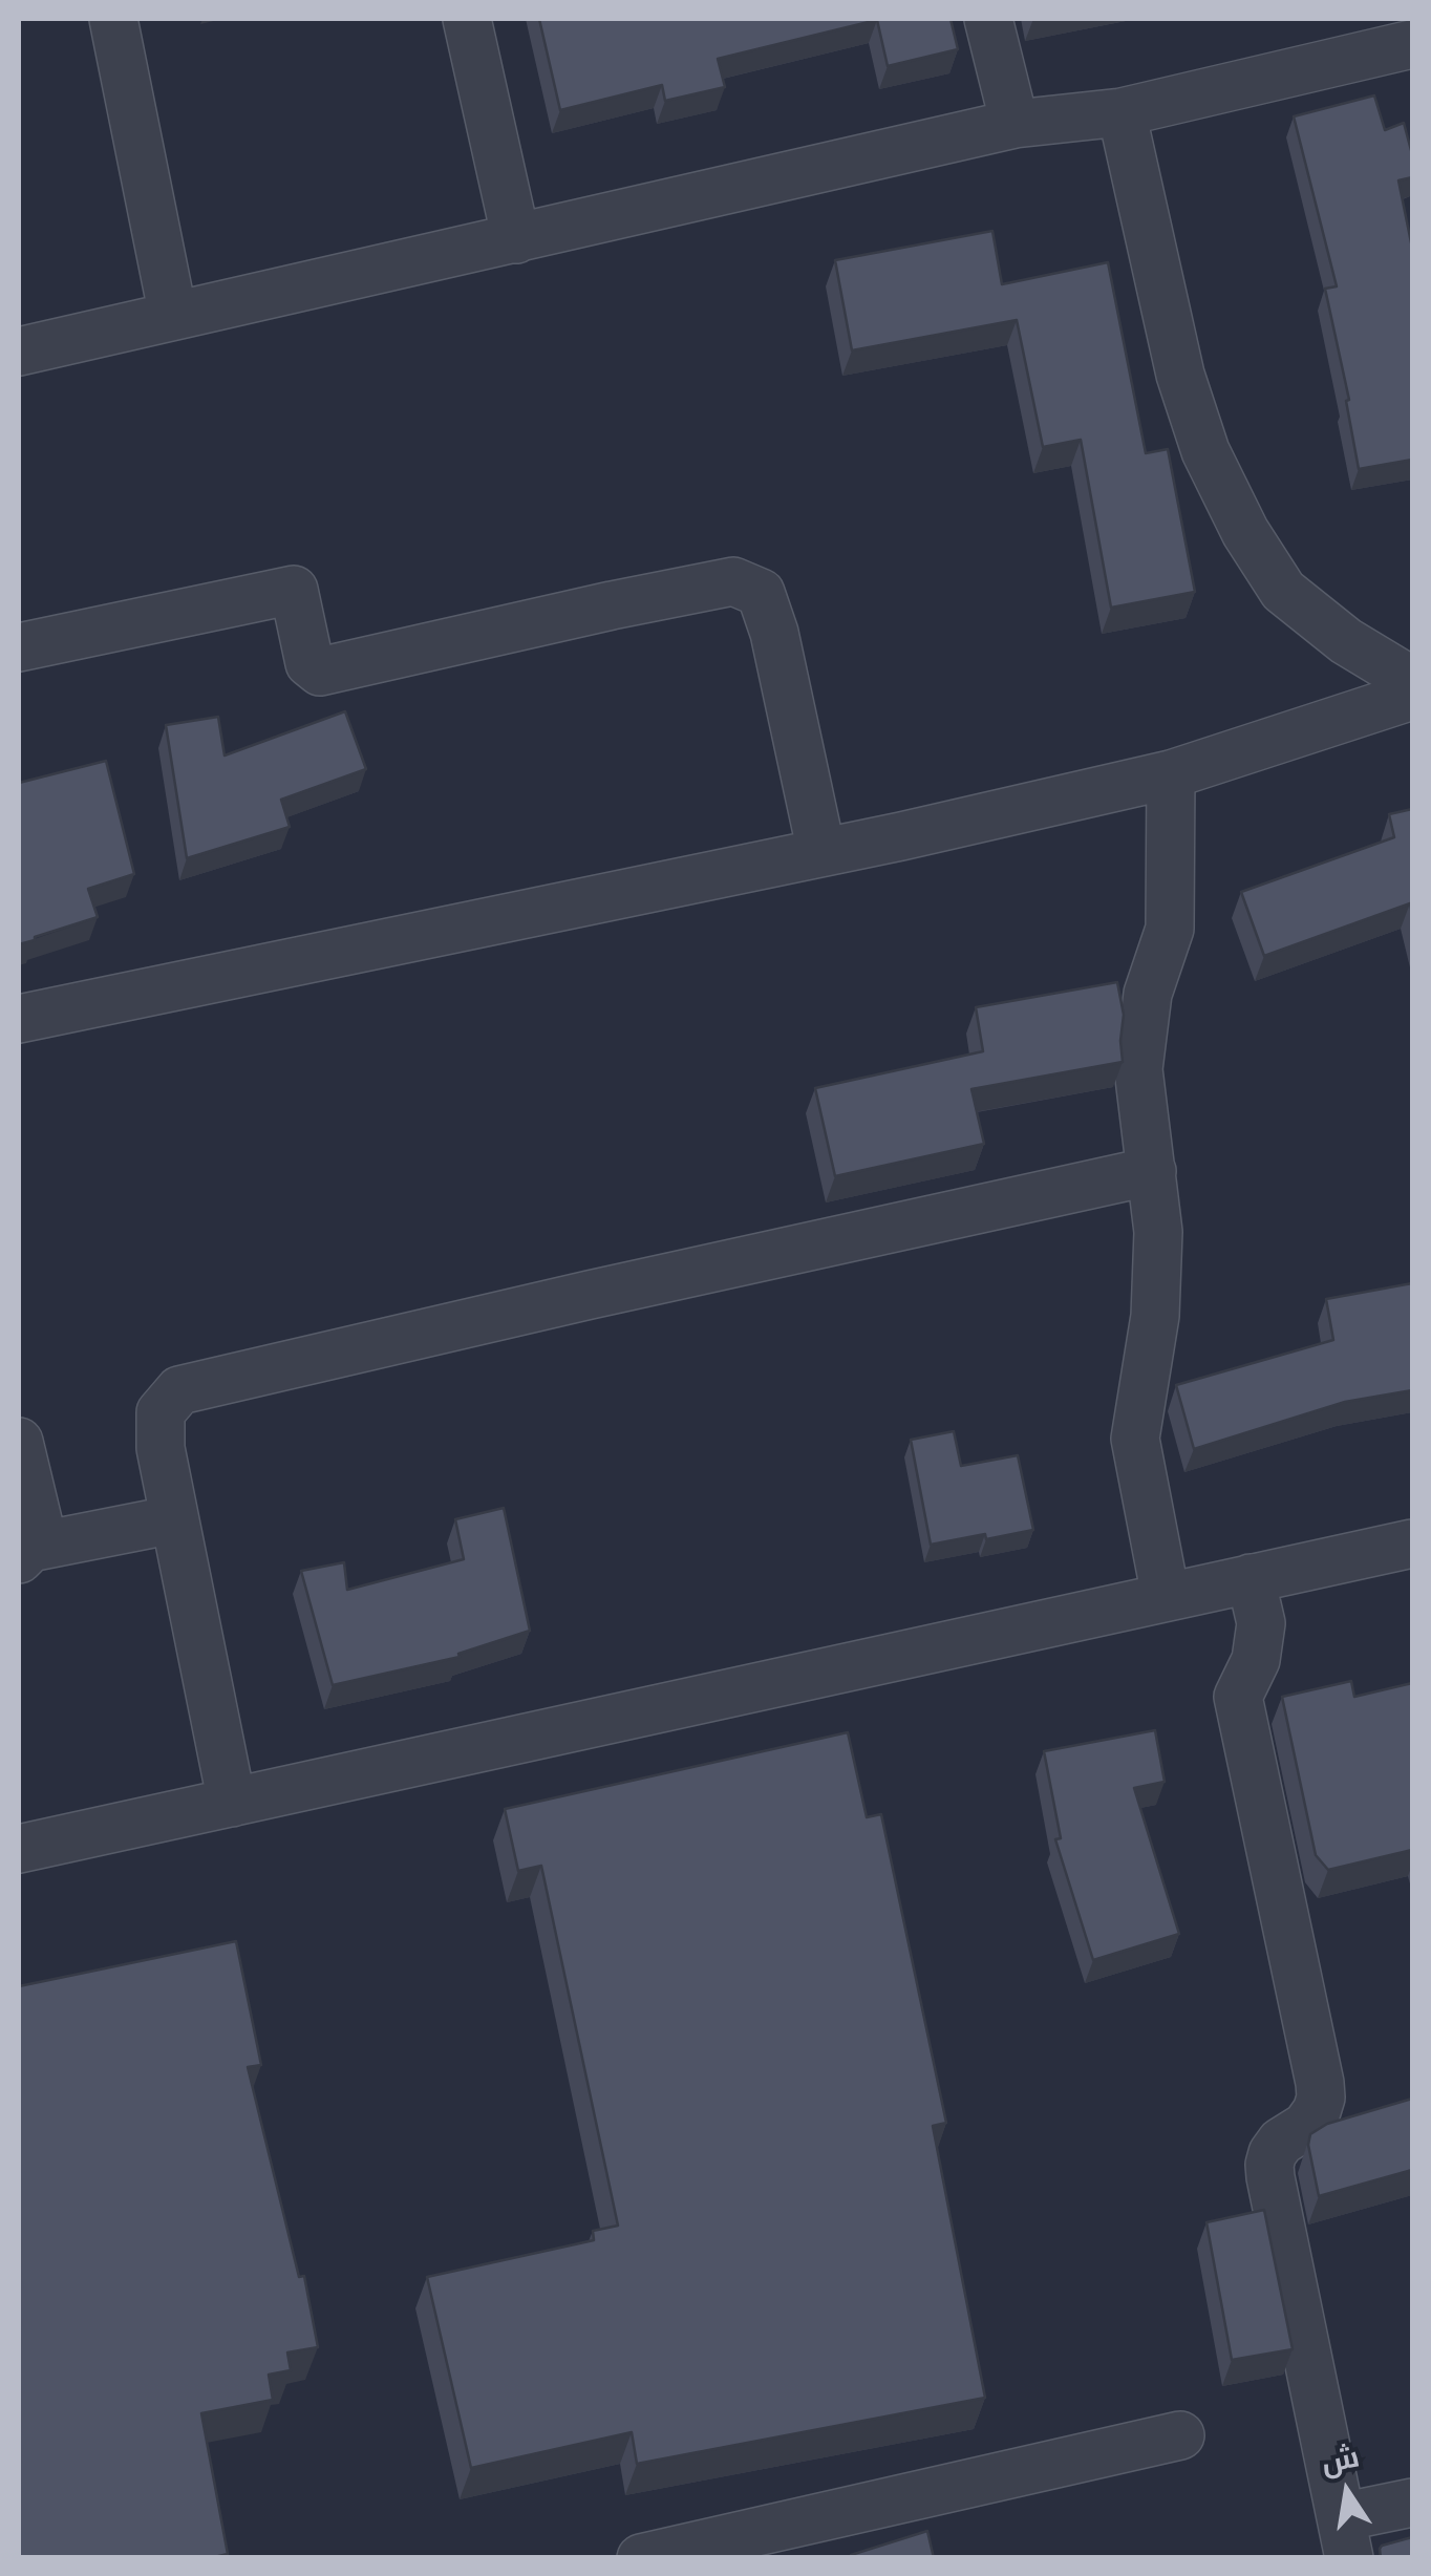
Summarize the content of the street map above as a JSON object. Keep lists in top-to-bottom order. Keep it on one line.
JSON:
{"north":"top"}
